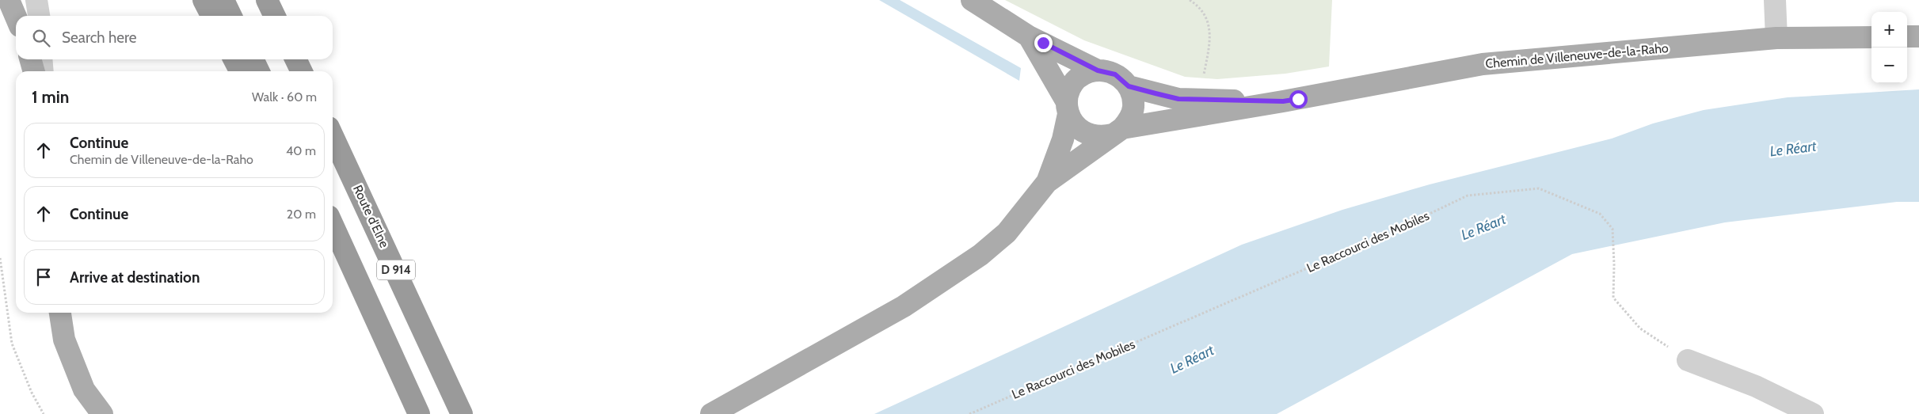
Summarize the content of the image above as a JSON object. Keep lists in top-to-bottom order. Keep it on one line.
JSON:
{"streets":{"highway":["Route d'Elne","D 914"],"main road":["Chemin de Villeneuve-de-la-Raho"],"path":["Le Raccourci des Mobiles"]},"water":["Le Réart"],"page":{"map_buttons":["+","−"],"search":"Search here","heading":["1 min","Walk · 60 m"],"list":[["Continue","Chemin de Villeneuve-de-la-Raho","40 m"],["Continue","20 m"],"Arrive at destination"]}}
